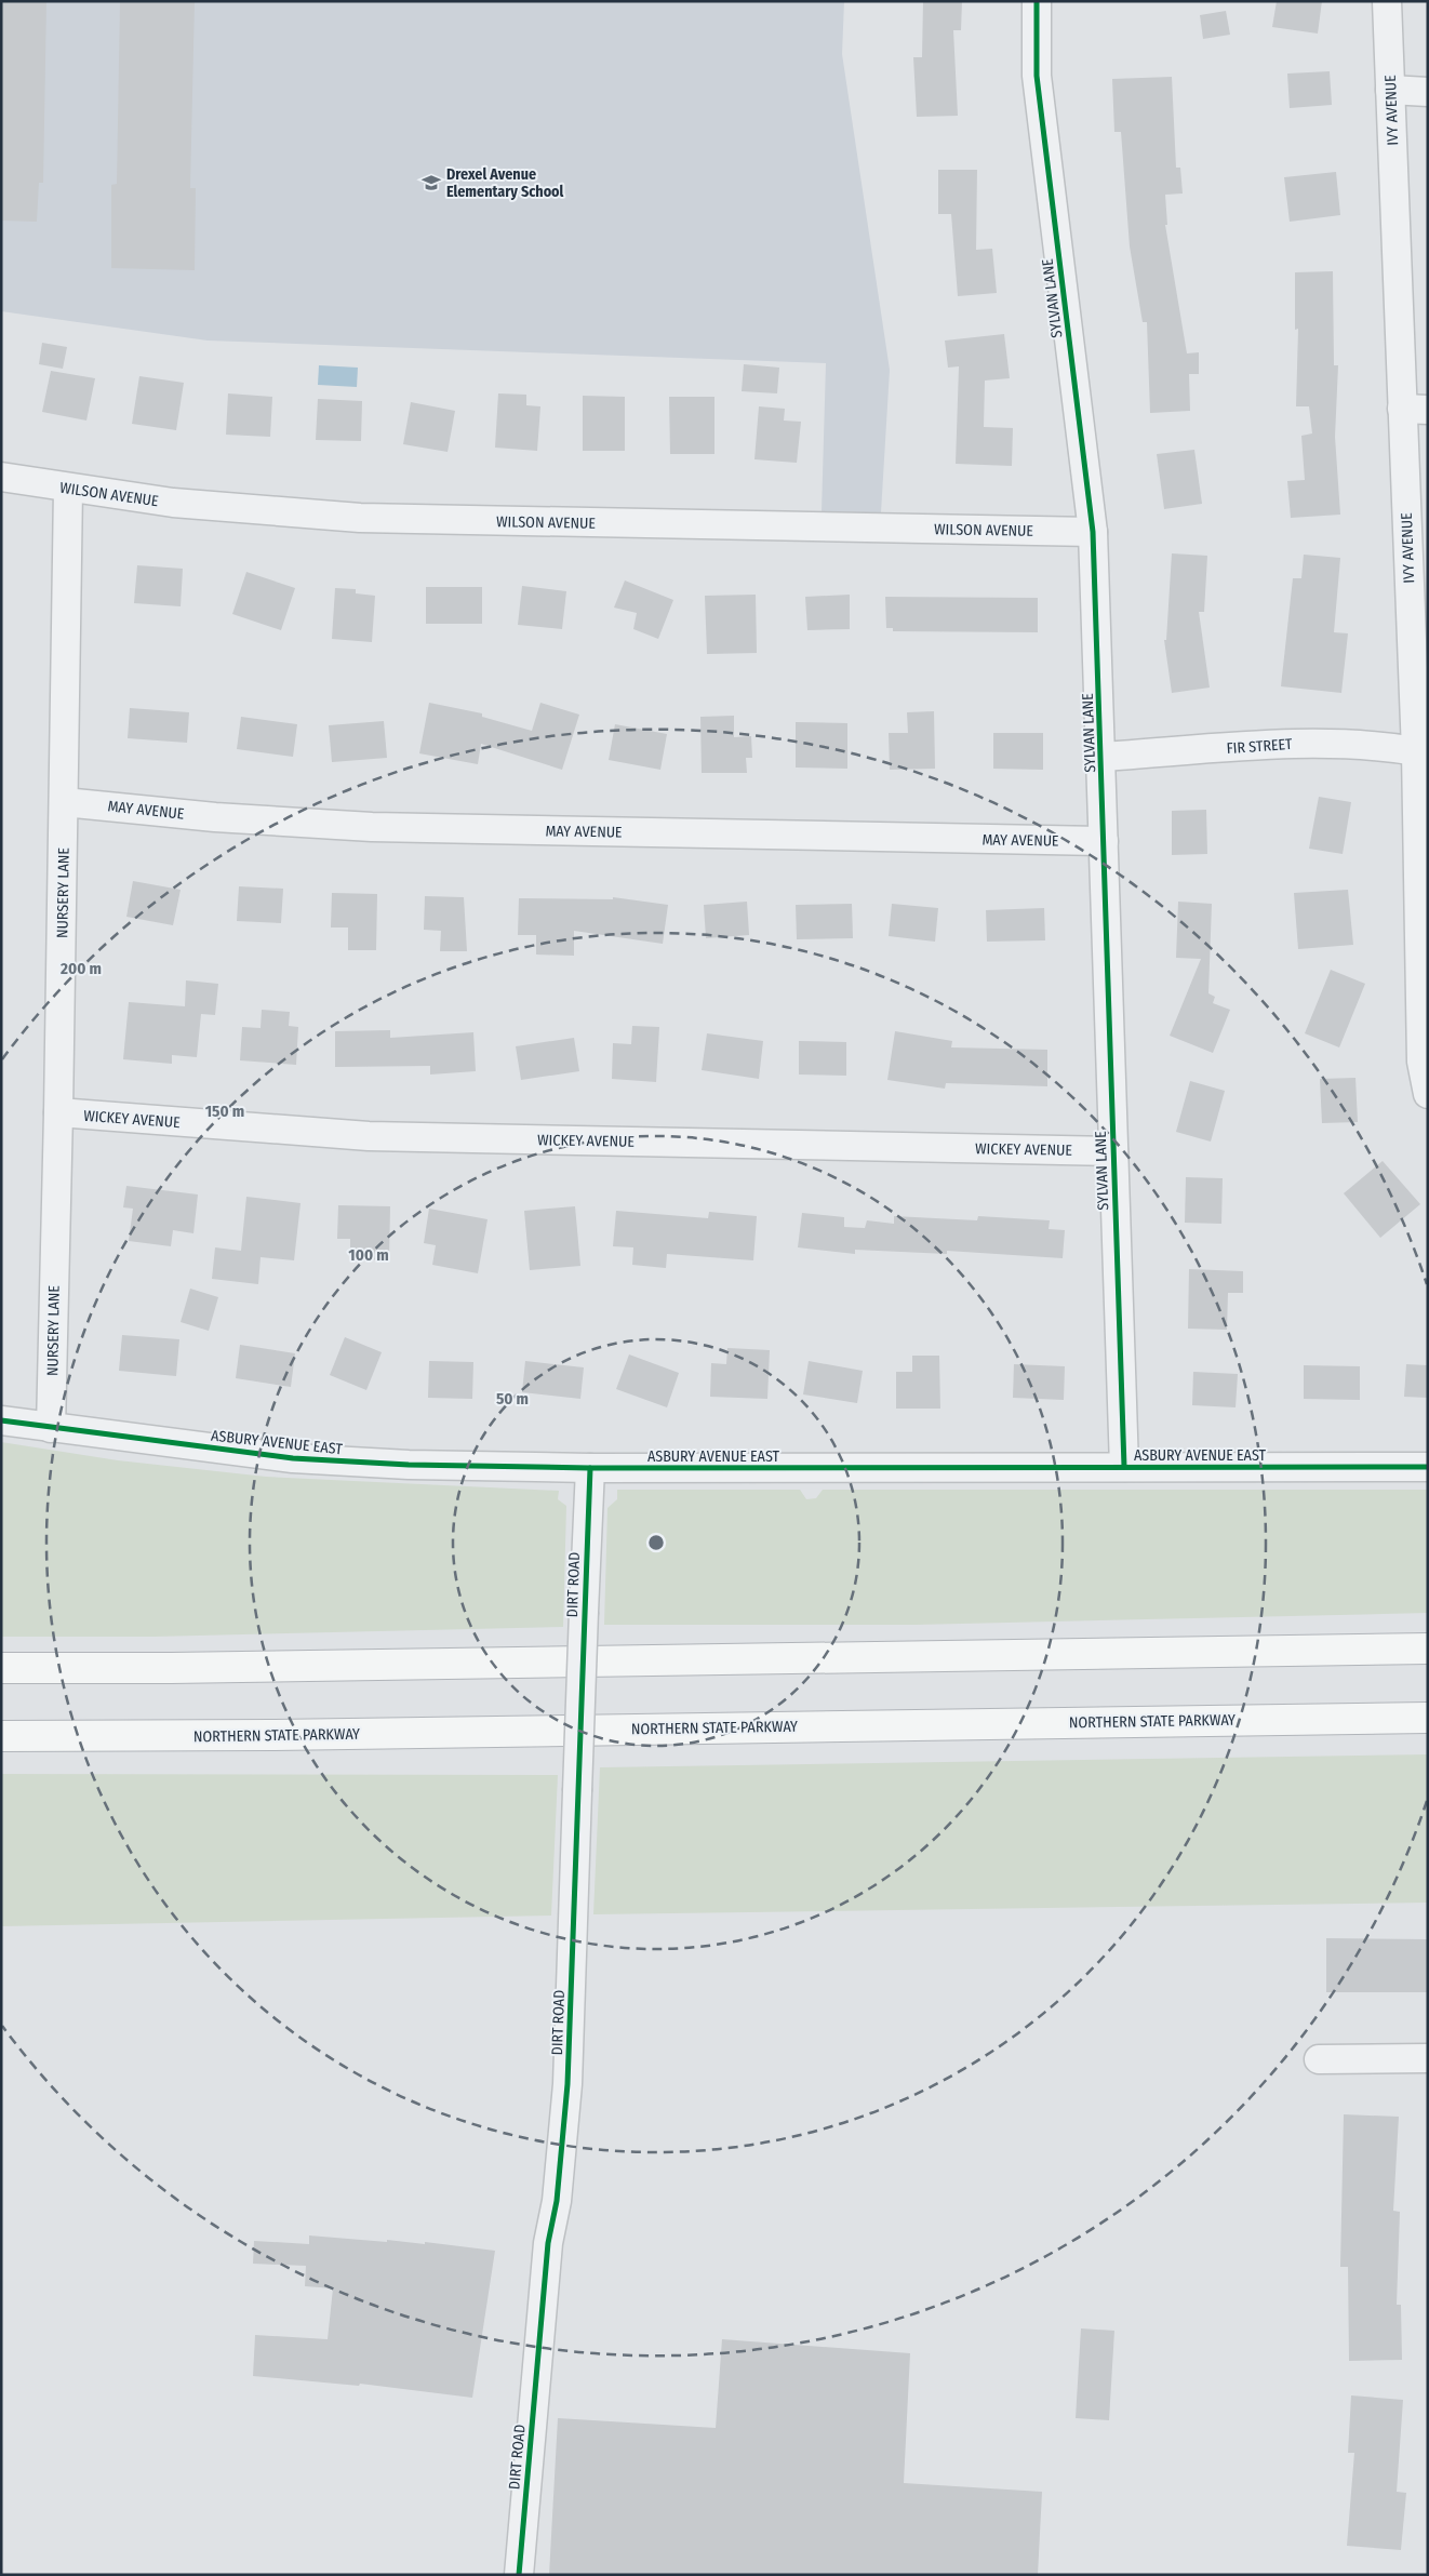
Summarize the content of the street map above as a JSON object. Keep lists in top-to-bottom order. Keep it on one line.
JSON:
{"streets":{"highway":["NORTHERN STATE PARKWAY"],"street":["IVY AVENUE","SYLVAN LANE","WILSON AVENUE","FIR STREET","MAY AVENUE","NURSERY LANE","WICKEY AVENUE","ASBURY AVENUE EAST","DIRT ROAD"]},"crossings":[["IVY AVENUE","FIR STREET"],["SYLVAN LANE","WILSON AVENUE"],["SYLVAN LANE","FIR STREET"],["SYLVAN LANE","MAY AVENUE"],["SYLVAN LANE","WICKEY AVENUE"],["SYLVAN LANE","ASBURY AVENUE EAST"],["WILSON AVENUE","NURSERY LANE"],["MAY AVENUE","NURSERY LANE"],["NURSERY LANE","WICKEY AVENUE"],["NURSERY LANE","ASBURY AVENUE EAST"],["ASBURY AVENUE EAST","DIRT ROAD"]],"places":{"school or university":["Drexel Avenue Elementary School"]},"rings":["200 m","150 m","100 m","50 m"]}
